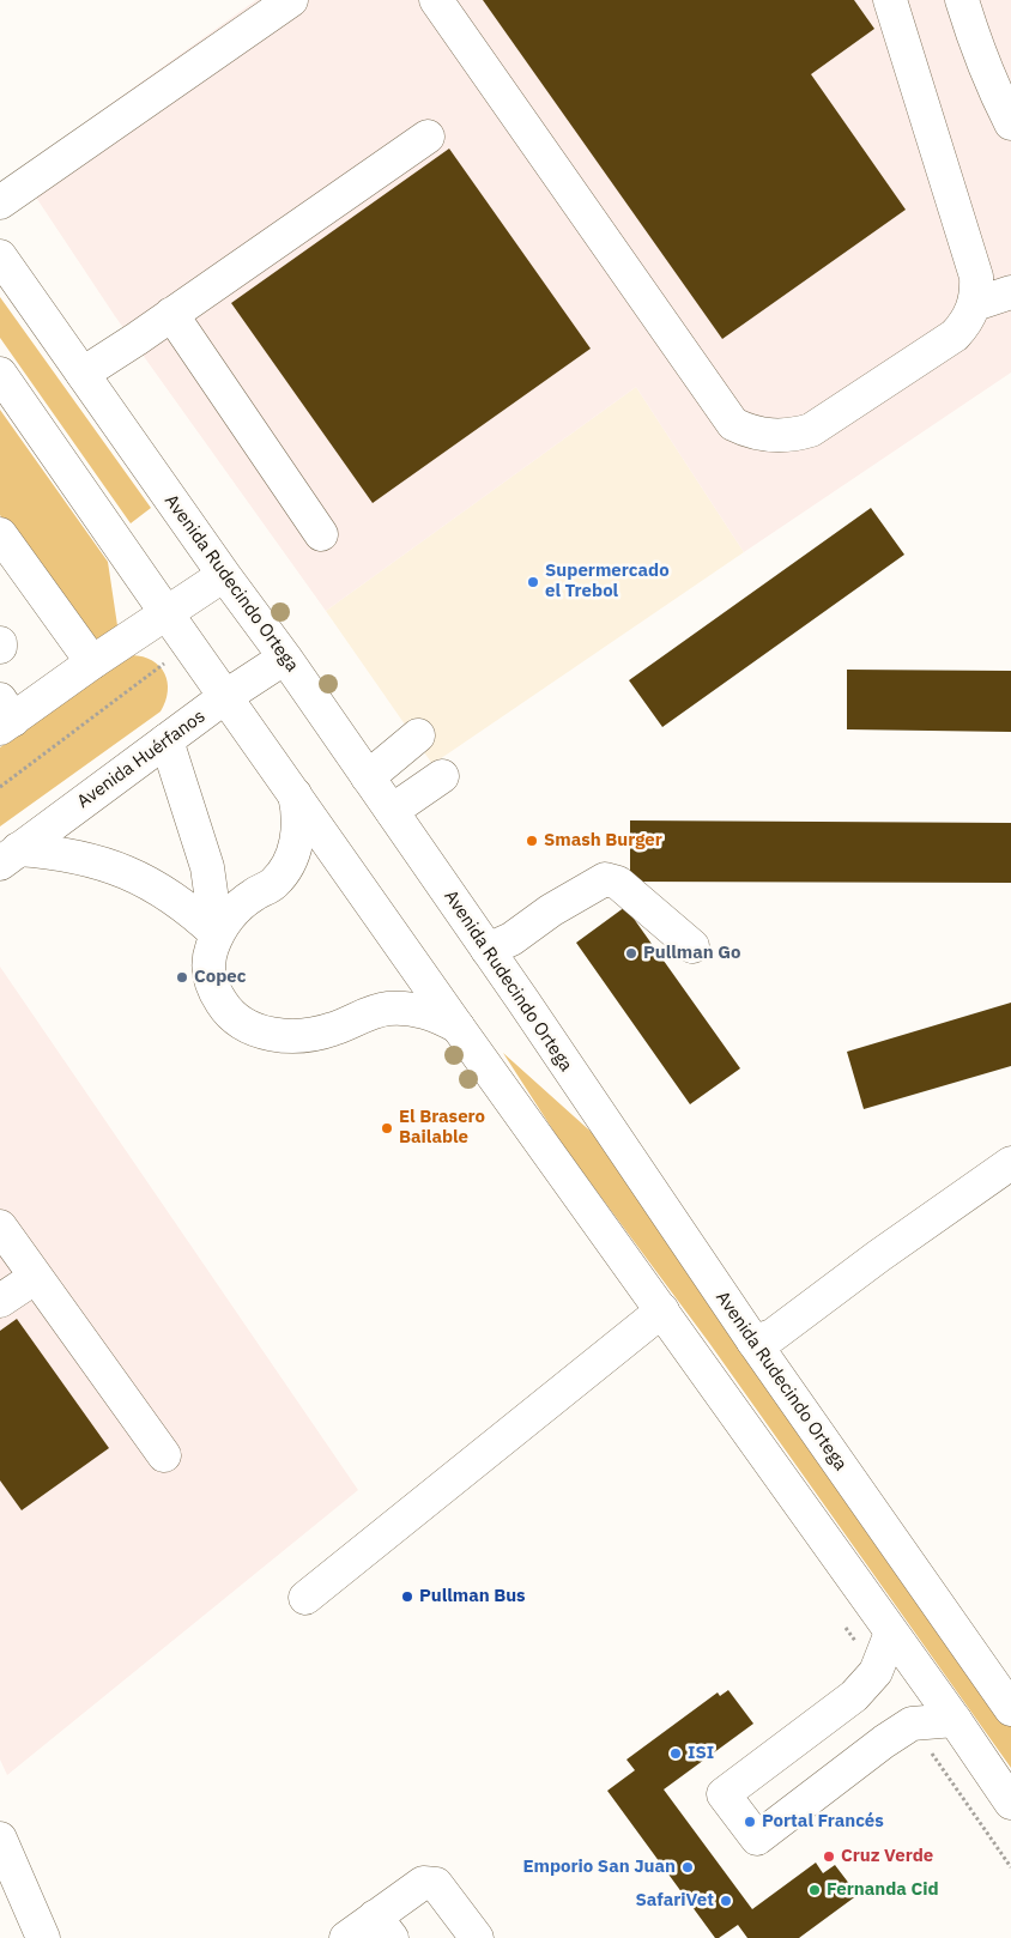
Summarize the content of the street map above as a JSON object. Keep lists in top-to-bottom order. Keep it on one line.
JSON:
{"streets":{"main road":["Avenida Rudecindo Ortega","Avenida Huérfanos"]},"crossings":[["Avenida Rudecindo Ortega","Avenida Huérfanos"]],"places":["Supermercado el Trebol","Smash Burger","Pullman Go","Copec","El Brasero Bailable","Pullman Bus","ISI","Portal Francés","Cruz Verde","Emporio San Juan","Fernanda Cid","SafariVet"]}
